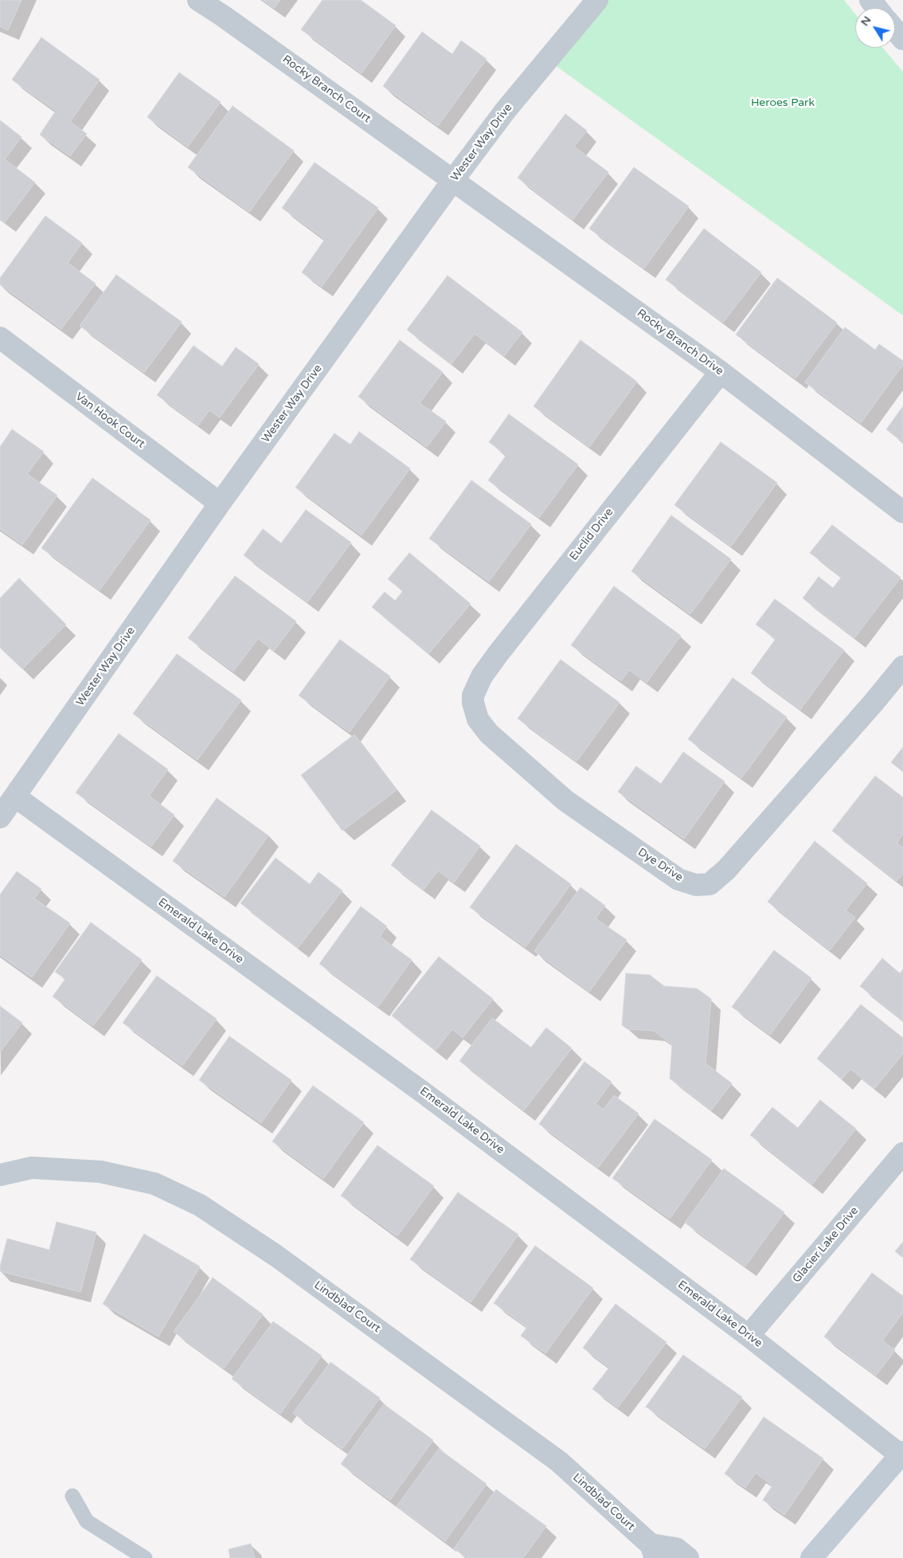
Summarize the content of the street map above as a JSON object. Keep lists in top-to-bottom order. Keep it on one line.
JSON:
{"streets":{"street":["Rocky Branch Court","Wester Way Drive","Rocky Branch Drive","Van Hook Court","Euclid Drive","Dye Drive","Emerald Lake Drive","Glacier Lake Drive","Lindblad Court"]},"crossings":[["Rocky Branch Court","Wester Way Drive"],["Rocky Branch Court","Rocky Branch Drive"],["Wester Way Drive","Rocky Branch Drive"],["Wester Way Drive","Van Hook Court"],["Wester Way Drive","Emerald Lake Drive"],["Rocky Branch Drive","Euclid Drive"],["Euclid Drive","Dye Drive"],["Emerald Lake Drive","Glacier Lake Drive"]],"parks":["Heroes Park"],"north":"top left"}
